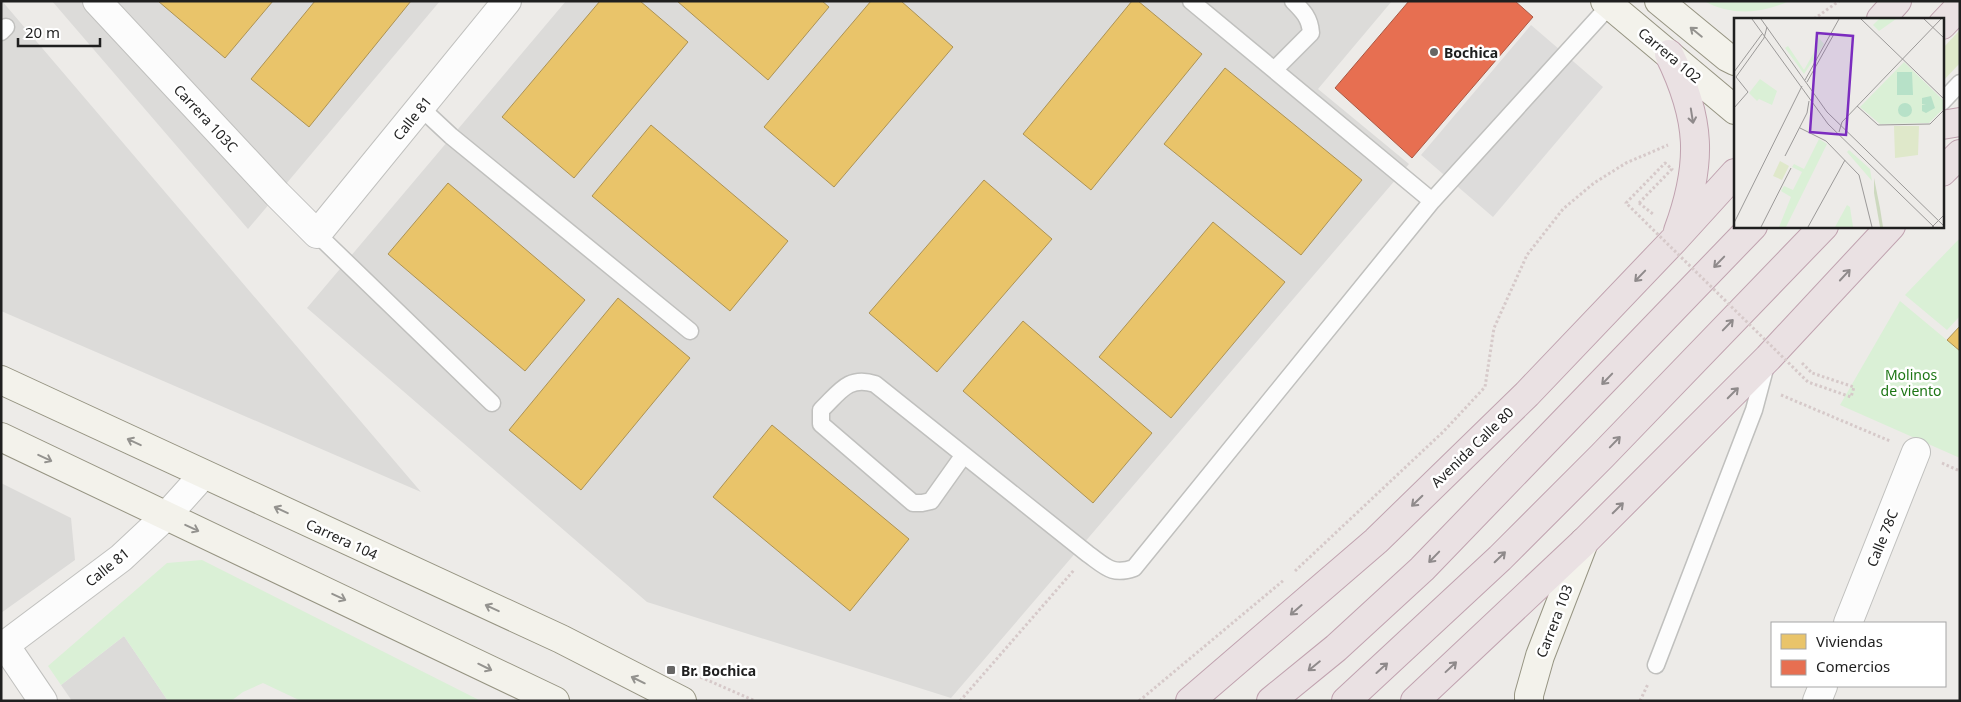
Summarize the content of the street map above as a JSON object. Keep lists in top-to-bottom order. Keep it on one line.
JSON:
{"streets":{"highway":["Avenida Calle 80"],"street":["Carrera 102","Carrera 103C","Calle 81","Calle 78C","Carrera 104","Carrera 103"]},"crossings":[["Carrera 103C","Calle 81"],["Calle 81","Carrera 104"]],"parks":["Molinos de viento"],"places":{"other":["Bochica"],"transit":["Br. Bochica"]},"legend":["Viviendas","Comercios"],"scale_bar":"20 m"}
